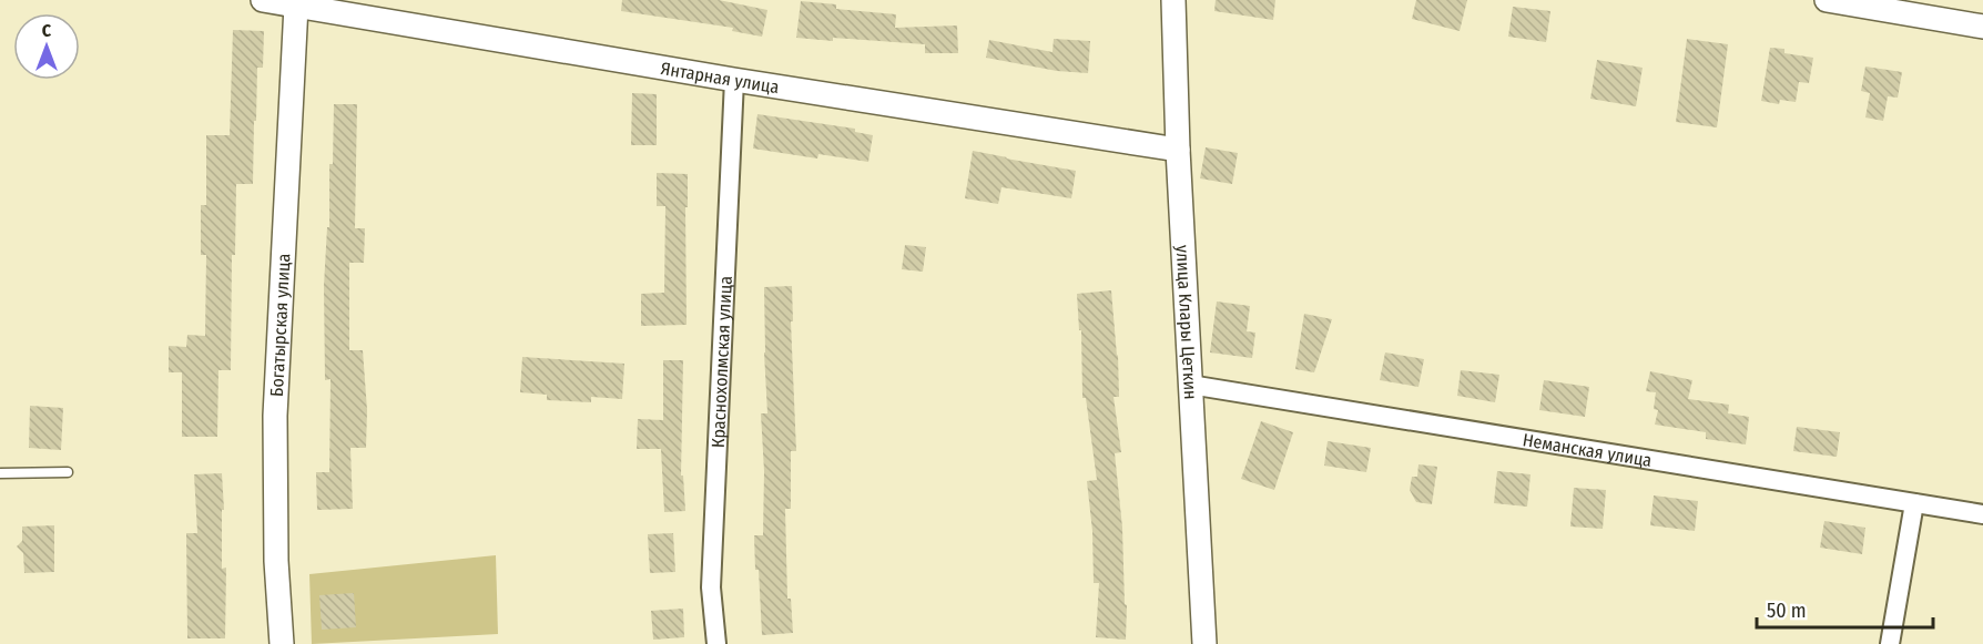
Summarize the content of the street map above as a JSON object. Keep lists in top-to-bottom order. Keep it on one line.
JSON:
{"streets":{"street":["Янтарная улица","улица Клары Цеткин","Богатырская улица","Краснохолмская улица","Неманская улица"]},"crossings":[["Янтарная улица","улица Клары Цеткин"],["Янтарная улица","Богатырская улица"],["Янтарная улица","Краснохолмская улица"],["улица Клары Цеткин","Неманская улица"]],"scale_bar":"50 m","north":"top"}
